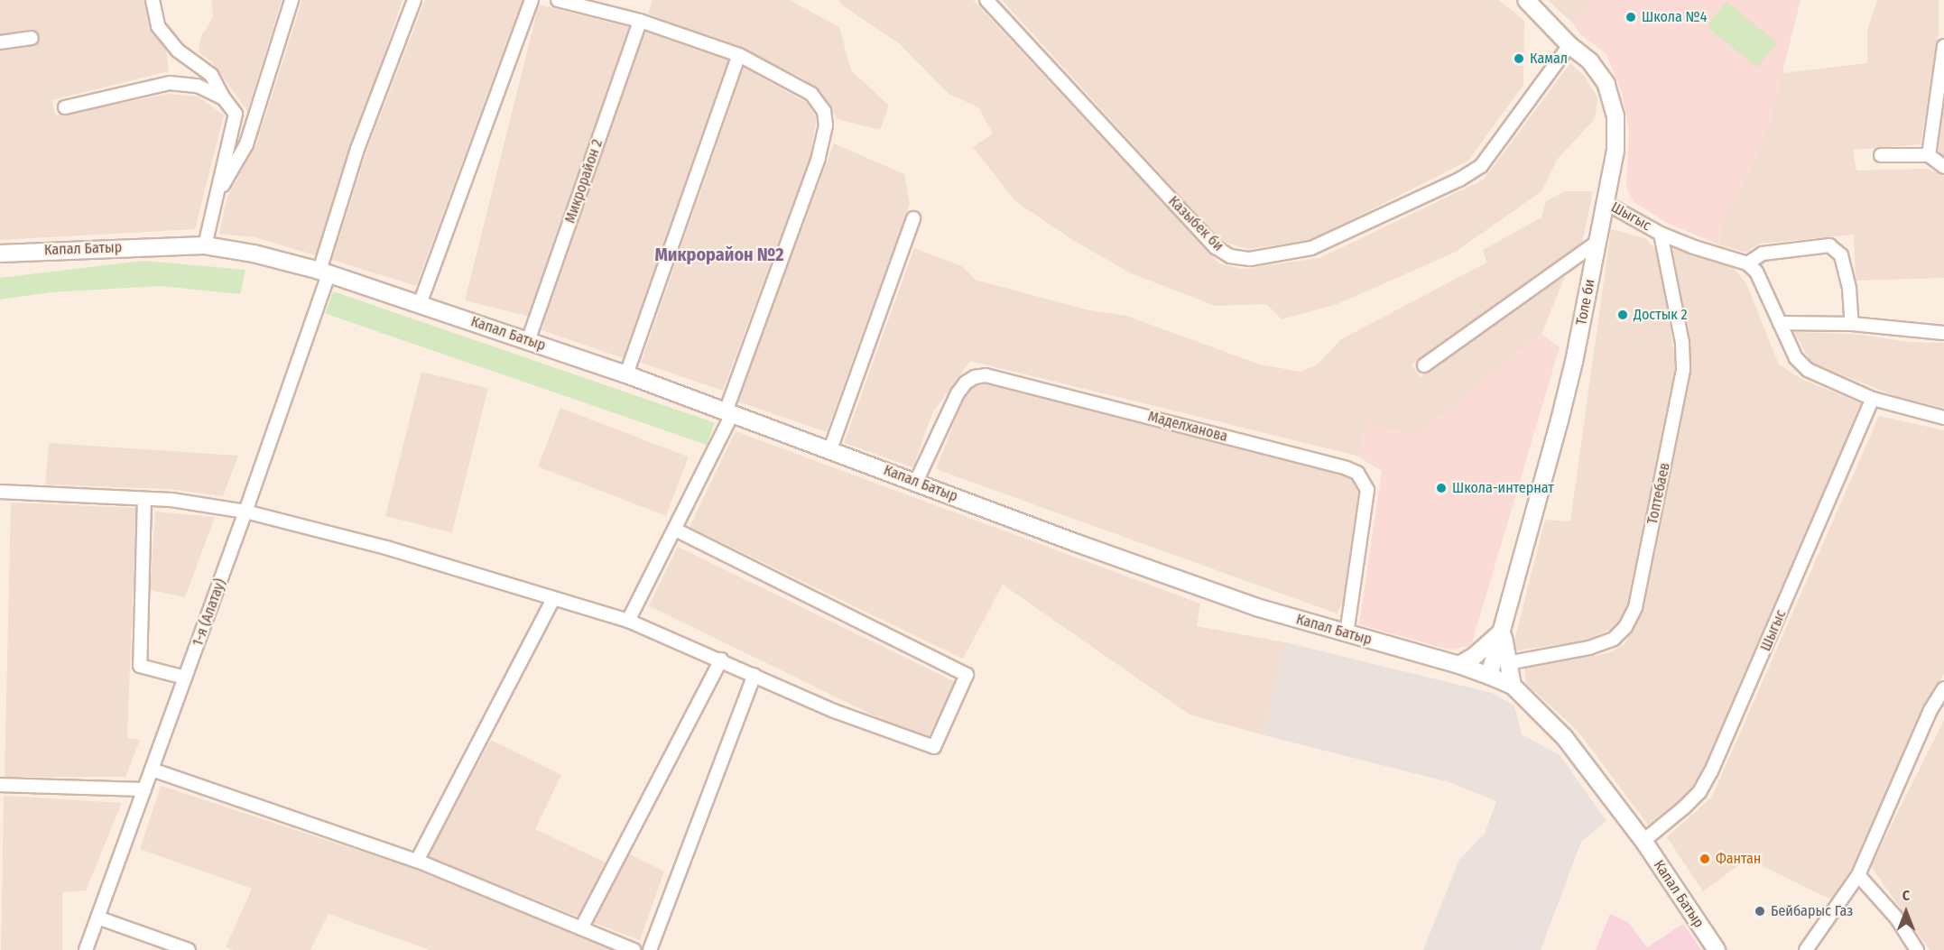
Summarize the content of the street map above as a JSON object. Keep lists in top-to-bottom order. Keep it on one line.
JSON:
{"streets":{"main road":["Капал Батыр","Толе би"],"street":["Микрорайон 2","Шыгыс","Казыбек би","Маделханова","Топтебаев","1-я (Алатау)"]},"crossings":[["Микрорайон 2","Капал Батыр"],["Шыгыс","Капал Батыр"],["Шыгыс","Толе би"],["Шыгыс","Топтебаев"],["Казыбек би","Толе би"],["Капал Батыр","Толе би"],["Капал Батыр","Маделханова"],["Капал Батыр","1-я (Алатау)"]],"districts":["Микрорайон №2"],"places":["Школа №4","Камал","Достык 2","Школа-интернат","Фантан","Бейбарыс Газ"],"north":"top"}
